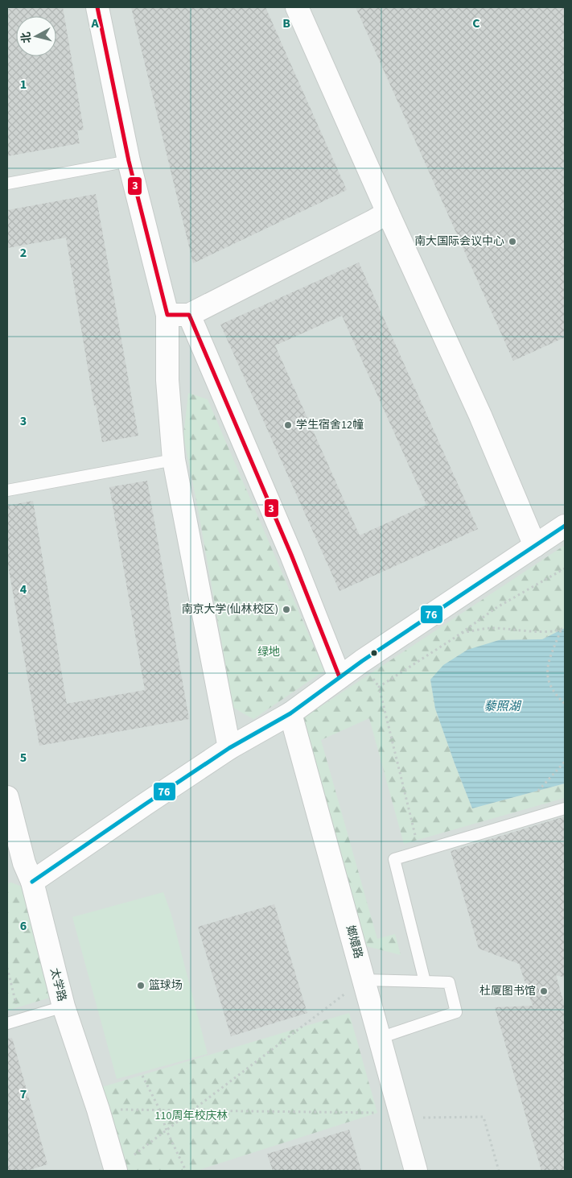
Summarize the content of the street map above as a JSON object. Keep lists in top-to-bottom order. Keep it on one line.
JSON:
{"streets":{"street":["嫏嬛路","太学路"]},"water":["藜照湖"],"parks":["绿地","110周年校庆林"],"places":["南大国际会议中心","学生宿舍12幢","南京大学(仙林校区)","篮球场","杜厦图书馆"],"lines":["transit line 3","transit line 76"],"north":"left","grid":{"columns":["A","B","C"],"rows":["1","2","3","4","5","6","7"]}}
